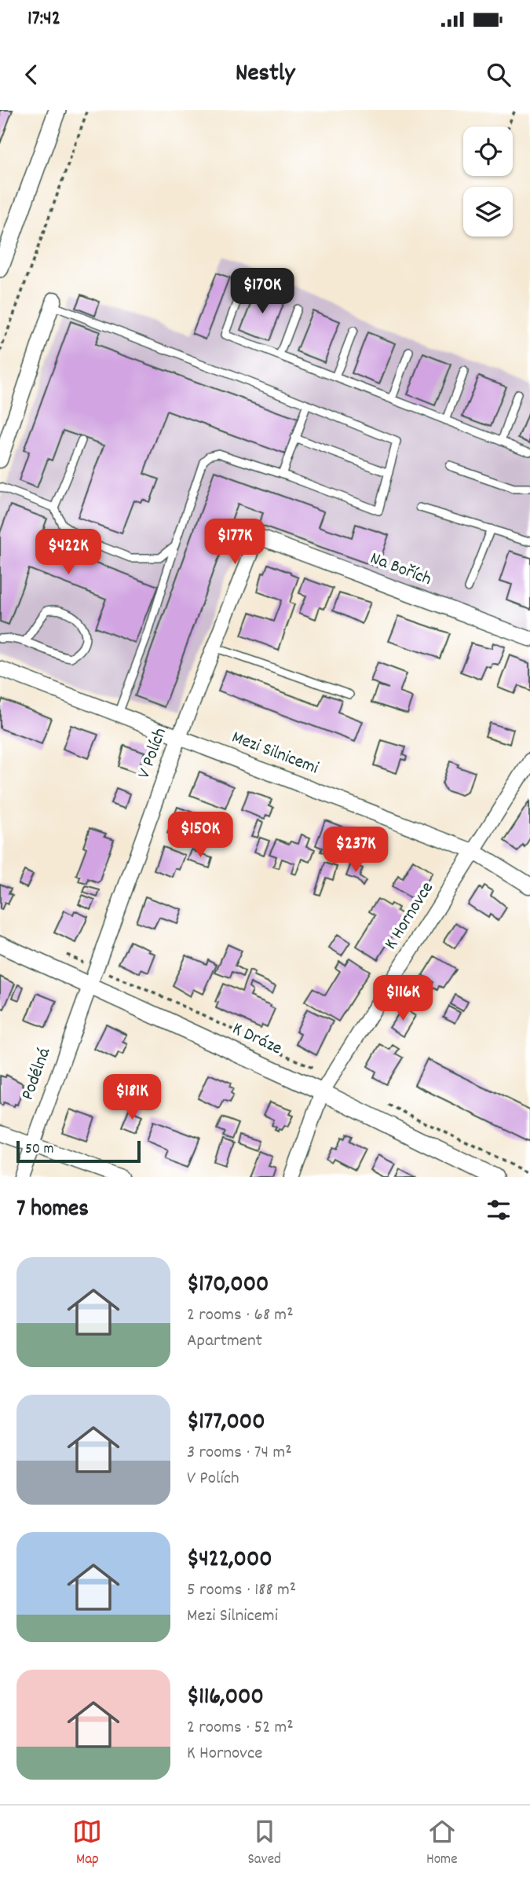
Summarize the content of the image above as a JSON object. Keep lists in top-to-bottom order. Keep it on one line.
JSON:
{"streets":{"street":["Na Bořích","V Polích","Mezi Silnicemi","K Hornovce","K Dráze","Podélná"]},"crossings":[["Na Bořích","V Polích"],["V Polích","Mezi Silnicemi"],["V Polích","K Dráze"],["V Polích","Podélná"],["Mezi Silnicemi","K Hornovce"],["K Hornovce","K Dráze"],["K Dráze","Podélná"]],"scale_bar":"50 m","page":{"status":"17:42","header":"Nestly","price":["$170K","$177K","$422K","$150K","$237K","$116K","$181K"],"scale":"50 m","heading":"7 homes","list":[{"name":"$170,000","note":"2 rooms · 68 m² · Apartment"},{"name":"$177,000","note":"3 rooms · 74 m² · V Polích"},{"name":"$422,000","note":"5 rooms · 188 m² · Mezi Silnicemi"},{"name":"$116,000","note":"2 rooms · 52 m² · K Hornovce"}],"tabs":["Map","Saved","Home"]}}
